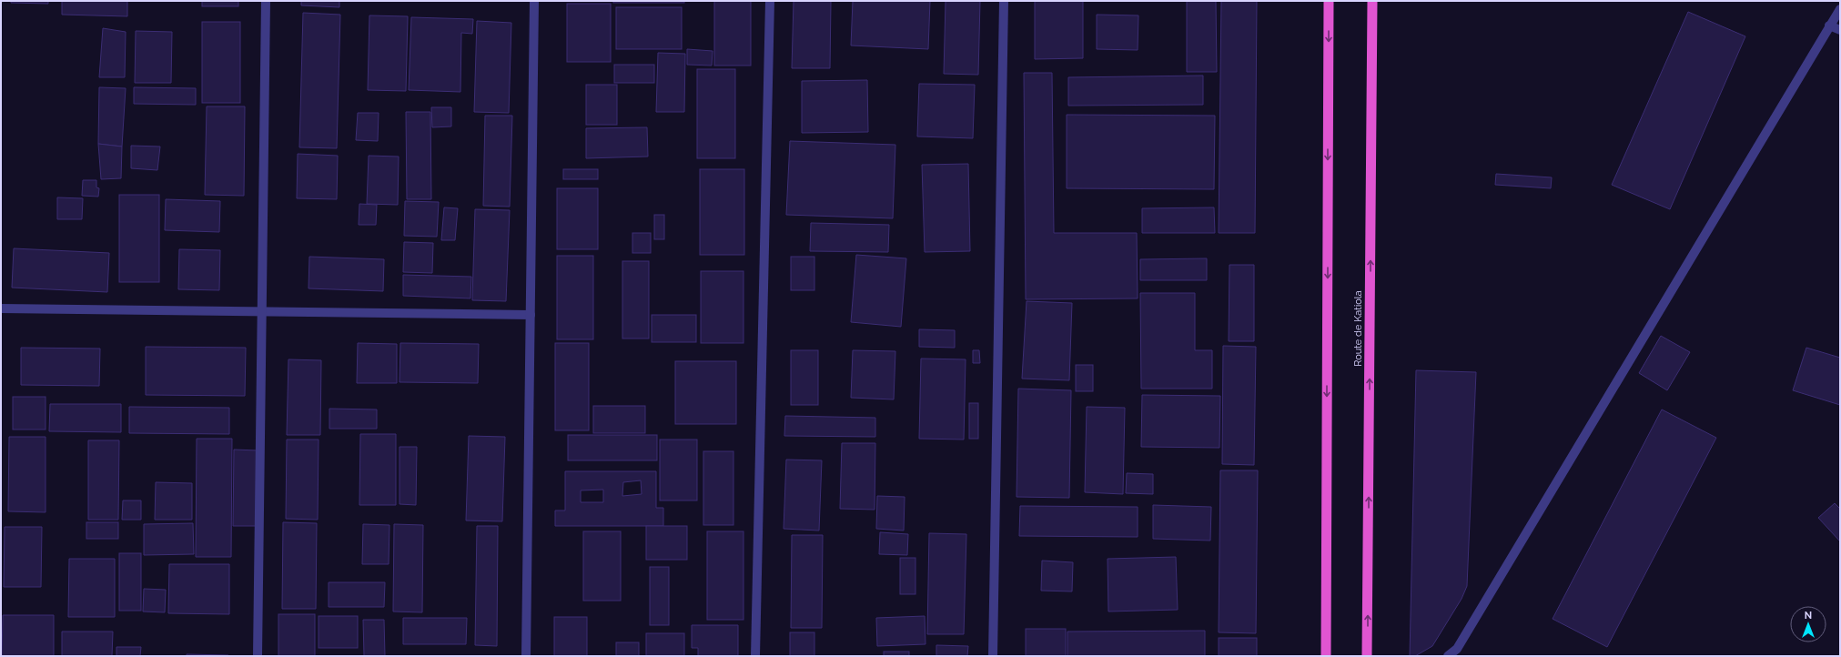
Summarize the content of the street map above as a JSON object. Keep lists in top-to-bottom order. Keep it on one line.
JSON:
{"streets":{"highway":["Route de Katiola"]},"north":"top"}
